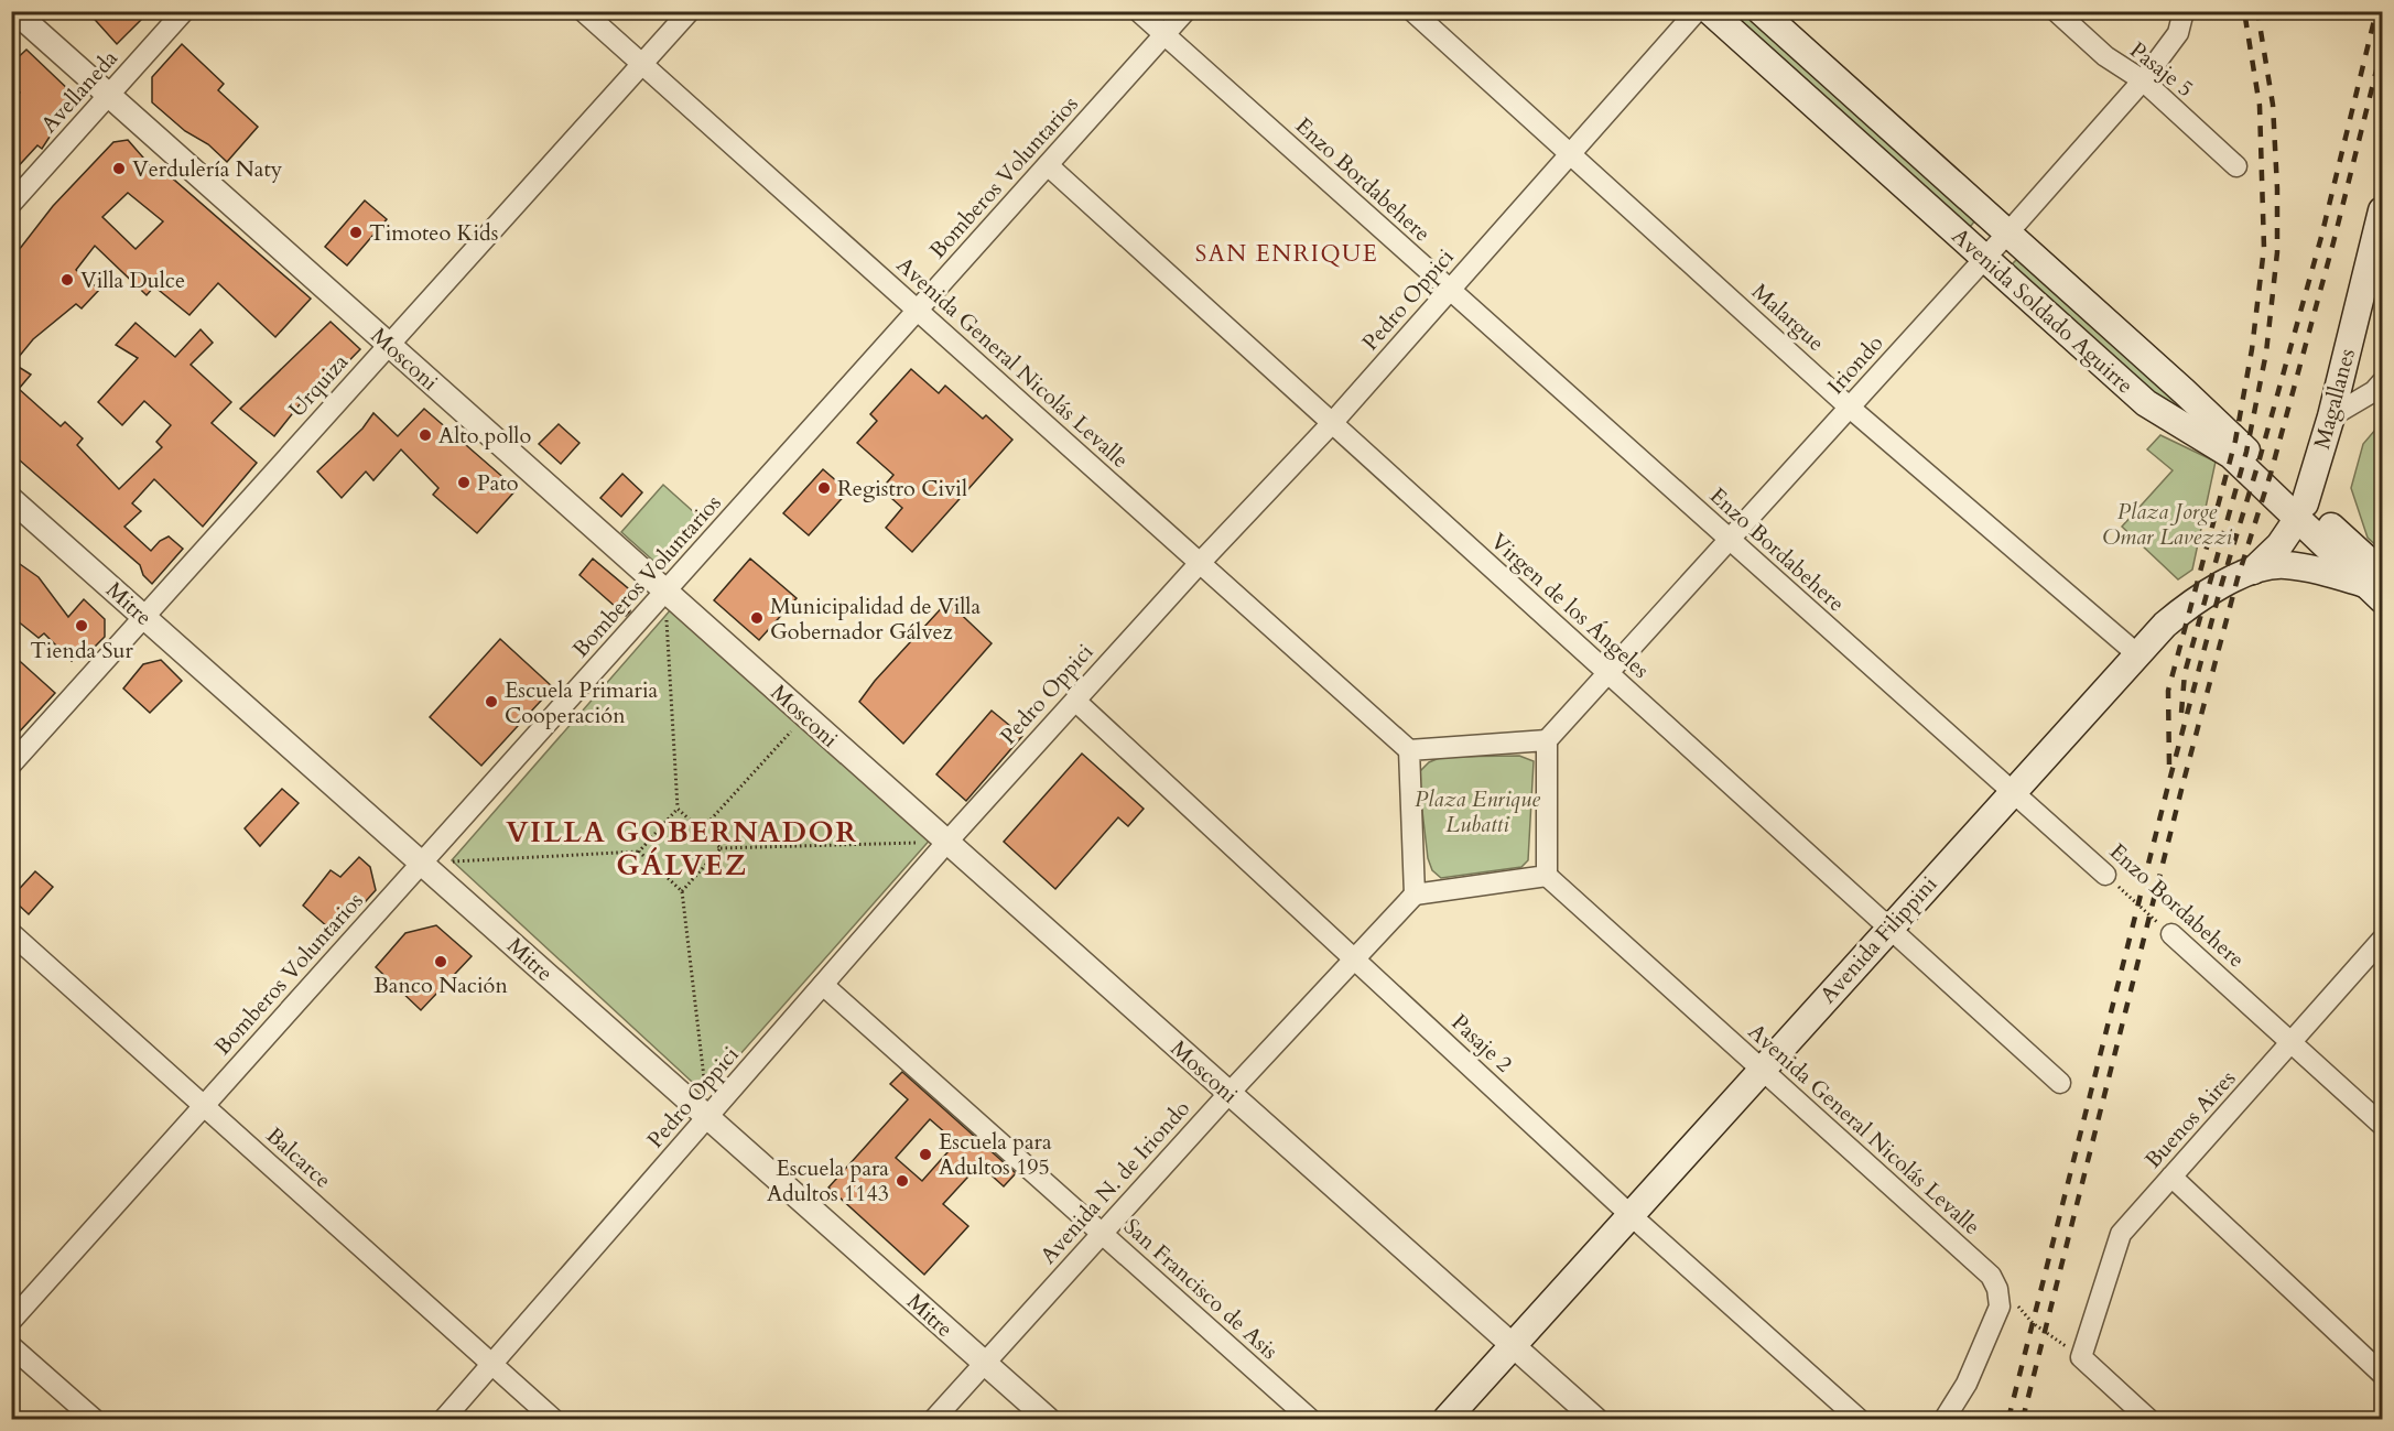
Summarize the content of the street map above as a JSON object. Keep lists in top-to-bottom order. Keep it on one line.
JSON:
{"streets":{"main road":["Avenida Soldado Aguirre","Magallanes","Avenida Filippini"],"street":["Pasaje 5","Avellaneda","Bomberos Voluntarios","Enzo Bordabehere","Pedro Oppici","Malargue","Mosconi","Avenida General Nicolás Levalle","Iriondo","Urquiza","Mitre","Virgen de los Ángeles","Pasaje 2","Buenos Aires","Balcarce","Avenida N. de Iriondo","San Francisco de Asis"]},"crossings":[["Pasaje 5","Iriondo"],["Avellaneda","Mosconi"],["Bomberos Voluntarios","Enzo Bordabehere"],["Bomberos Voluntarios","Mosconi"],["Bomberos Voluntarios","Avenida General Nicolás Levalle"],["Bomberos Voluntarios","Mitre"],["Bomberos Voluntarios","Virgen de los Ángeles"],["Bomberos Voluntarios","Balcarce"],["Enzo Bordabehere","Pedro Oppici"],["Enzo Bordabehere","Iriondo"],["Enzo Bordabehere","Avenida Filippini"],["Enzo Bordabehere","Buenos Aires"],["Pedro Oppici","Malargue"],["Pedro Oppici","Mosconi"],["Pedro Oppici","Avenida General Nicolás Levalle"],["Pedro Oppici","Mitre"],["Pedro Oppici","Virgen de los Ángeles"],["Pedro Oppici","Pasaje 2"],["Pedro Oppici","Balcarce"],["Pedro Oppici","San Francisco de Asis"],["Avenida Soldado Aguirre","Iriondo"],["Avenida Soldado Aguirre","Magallanes"],["Avenida Soldado Aguirre","Avenida Filippini"],["Malargue","Iriondo"],["Malargue","Avenida Filippini"],["Mosconi","Urquiza"],["Mosconi","Avenida Filippini"],["Mosconi","Avenida N. de Iriondo"],["Avenida General Nicolás Levalle","Urquiza"],["Avenida General Nicolás Levalle","Avenida Filippini"],["Iriondo","Virgen de los Ángeles"],["Urquiza","Mitre"],["Magallanes","Avenida Filippini"],["Mitre","Avenida N. de Iriondo"],["Virgen de los Ángeles","Avenida Filippini"],["Avenida Filippini","Pasaje 2"],["Pasaje 2","Avenida N. de Iriondo"],["Avenida N. de Iriondo","San Francisco de Asis"]],"districts":["SAN ENRIQUE","VILLA GOBERNADOR GÁLVEZ"],"parks":["Plaza Jorge Omar Lavezzi","Plaza Enrique Lubatti"],"places":["Verdulería Naty","Timoteo Kids","Villa Dulce","Alto pollo","Pato","Registro Civil","Municipalidad de Villa Gobernador Gálvez","Tienda Sur","Escuela Primaria Cooperación","Banco Nación","Escuela para Adultos 195","Escuela para Adultos 1143"]}
